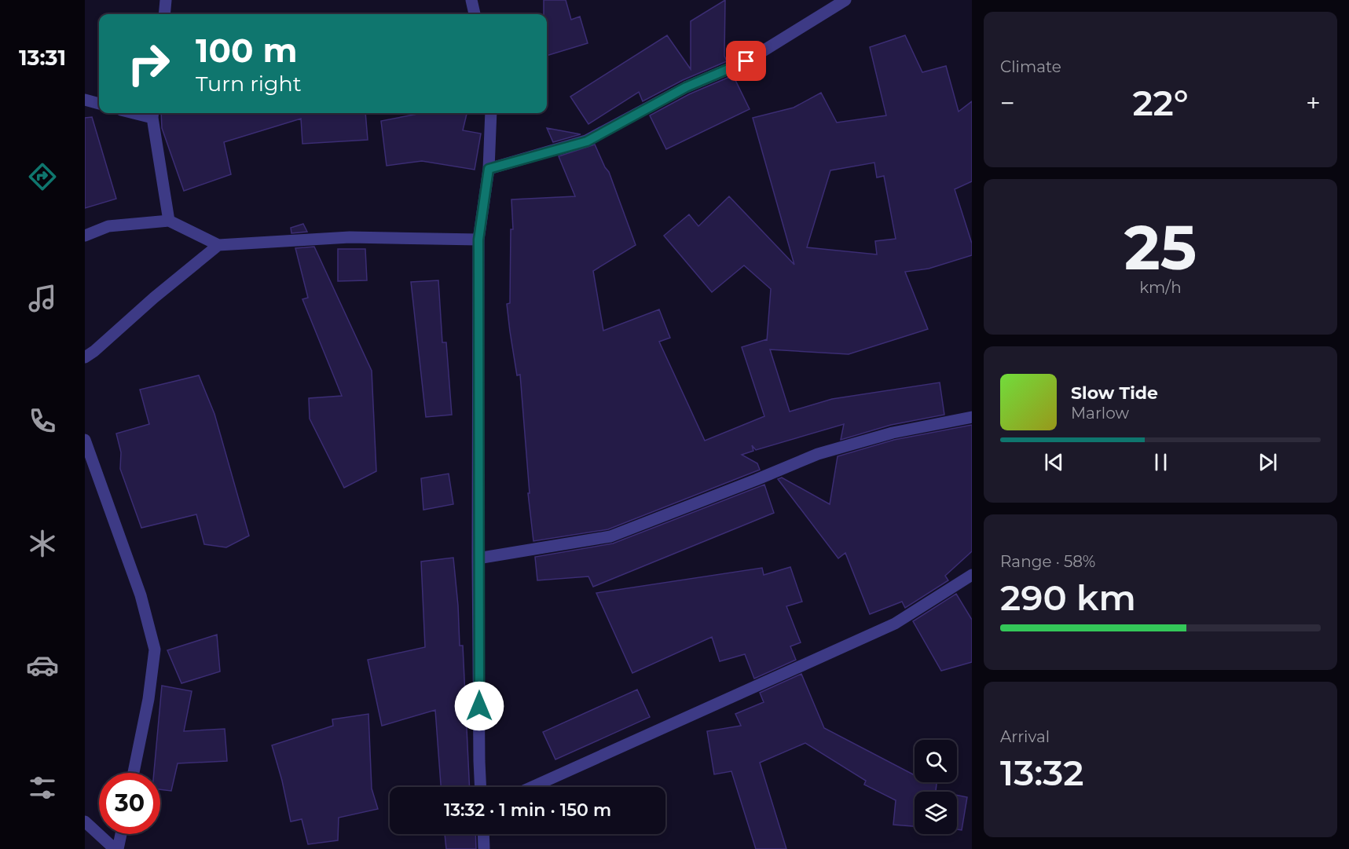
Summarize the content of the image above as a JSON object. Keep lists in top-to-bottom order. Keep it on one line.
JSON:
{"page":{"tabs":"13:31","tile":["Climate",["25","km/h"],["Range · 58%","290 km"],["Arrival","13:32"]],"turn":["100 m","Turn right"],"heat":["−","22°","+"],"song":["Slow Tide","Marlow"],"limit":"30","trip":"13:32 · 1 min · 150 m"}}
